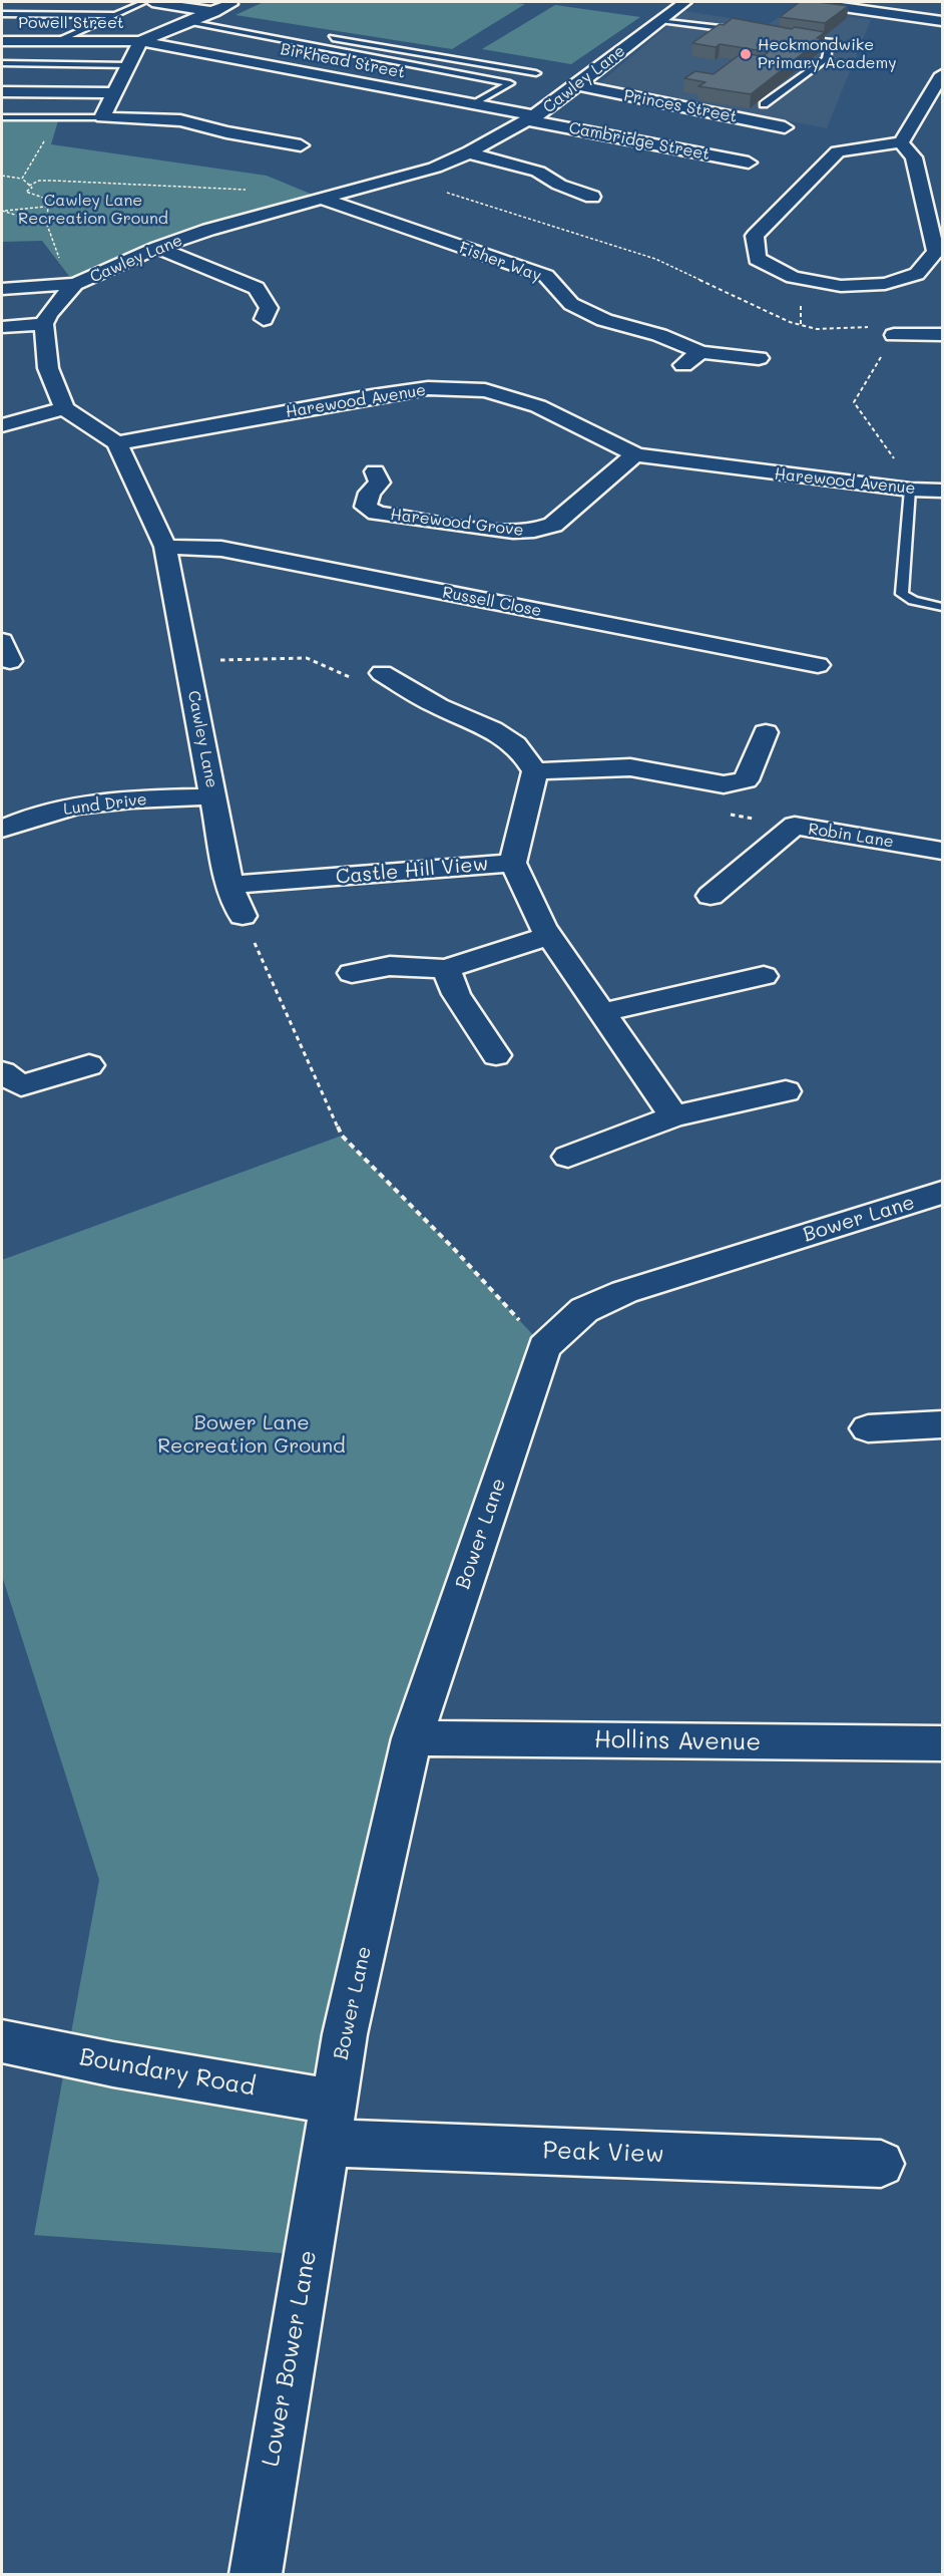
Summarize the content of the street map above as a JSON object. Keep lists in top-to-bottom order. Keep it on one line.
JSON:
{"streets":{"street":["Powell Street","Birkhead Street","Cawley Lane","Princes Street","Cambridge Street","Fisher Way","Harewood Avenue","Harewood Grove","Russell Close","Lund Drive","Robin Lane","Castle Hill View","Bower Lane","Hollins Avenue","Boundary Road","Peak View","Lower Bower Lane"]},"crossings":[["Powell Street","Birkhead Street"],["Birkhead Street","Cawley Lane"],["Birkhead Street","Cambridge Street"],["Cawley Lane","Princes Street"],["Cawley Lane","Cambridge Street"],["Cawley Lane","Fisher Way"],["Cawley Lane","Harewood Avenue"],["Cawley Lane","Russell Close"],["Cawley Lane","Lund Drive"],["Cawley Lane","Castle Hill View"],["Harewood Avenue","Harewood Grove"],["Bower Lane","Hollins Avenue"],["Bower Lane","Boundary Road"],["Bower Lane","Peak View"],["Bower Lane","Lower Bower Lane"],["Boundary Road","Peak View"],["Boundary Road","Lower Bower Lane"],["Peak View","Lower Bower Lane"]],"parks":["Cawley Lane Recreation Ground","Bower Lane Recreation Ground"],"places":["Heckmondwike Primary Academy"]}
